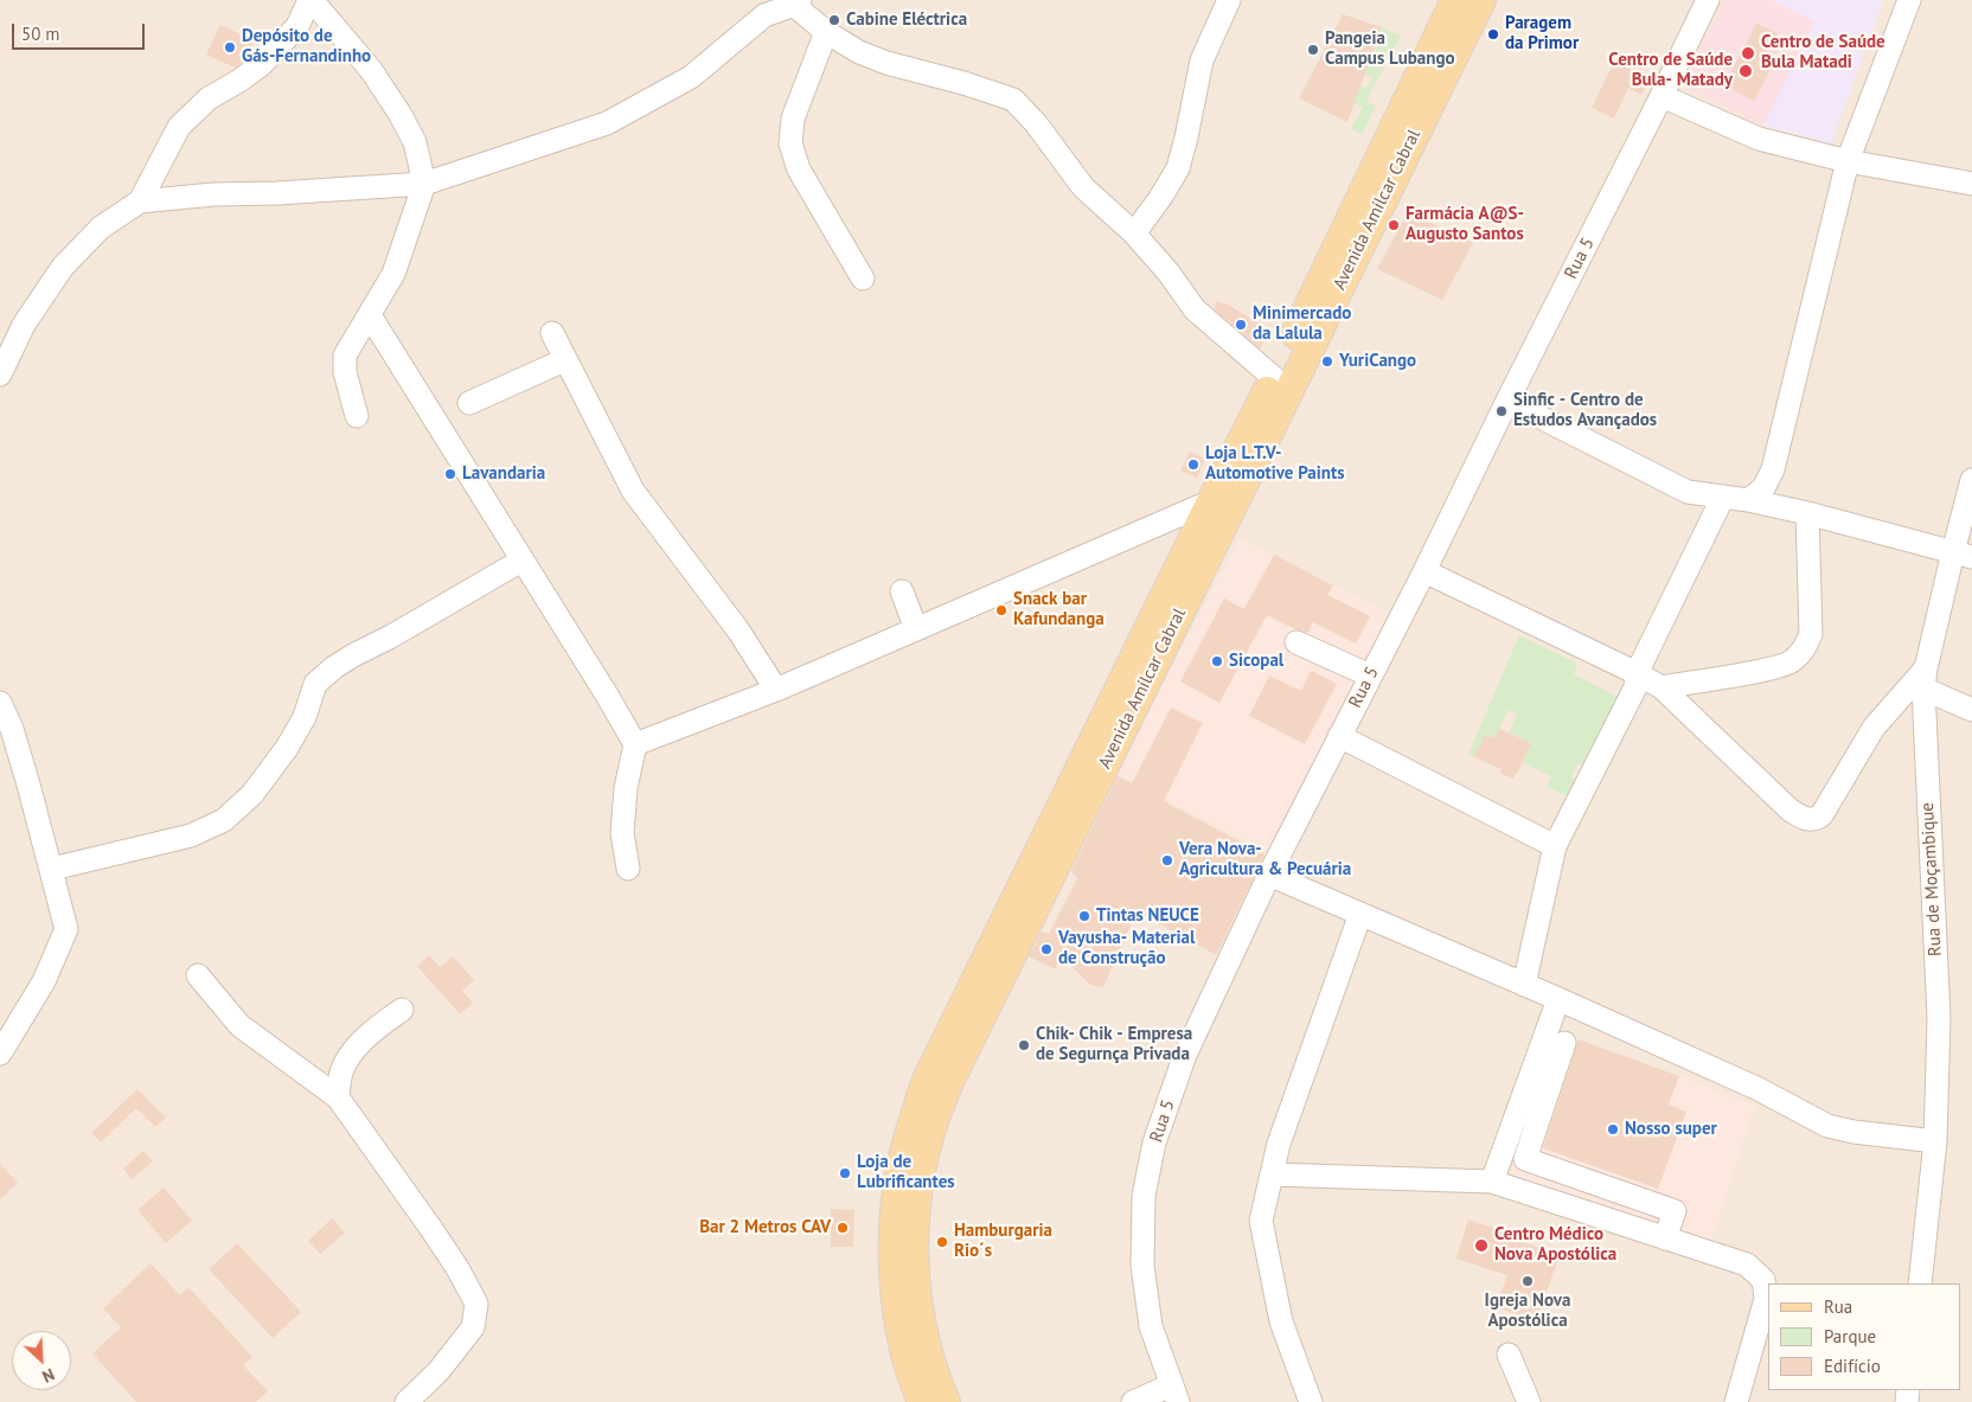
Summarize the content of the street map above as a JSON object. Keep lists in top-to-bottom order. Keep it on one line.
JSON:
{"streets":{"main road":["Avenida Amílcar Cabral"],"street":["Rua 5","Rua de Moçambique"]},"places":["Cabine Eléctrica","Paragem da Primor","Depósito de Gás-Fernandinho","Pangeia Campus Lubango","Centro de Saúde Bula Matadi","Centro de Saúde Bula- Matady","Farmácia A@S- Augusto Santos","Minimercado da Lalula","YuriCango","Sinfic - Centro de Estudos Avançados","Loja L.T.V- Automotive Paints","Lavandaria","Snack bar Kafundanga","Sicopal","Vera Nova- Agricultura & Pecuária","Tintas NEUCE","Vayusha- Material de Construção","Chik- Chik - Empresa de Segurnça Privada","Nosso super","Loja de Lubrificantes","Bar 2 Metros CAV","Hamburgaria Rio´s","Centro Médico Nova Apostólica","Igreja Nova Apostólica"],"legend":["Rua","Parque","Edifício"],"scale_bar":"50 m","north":"bottom right"}
